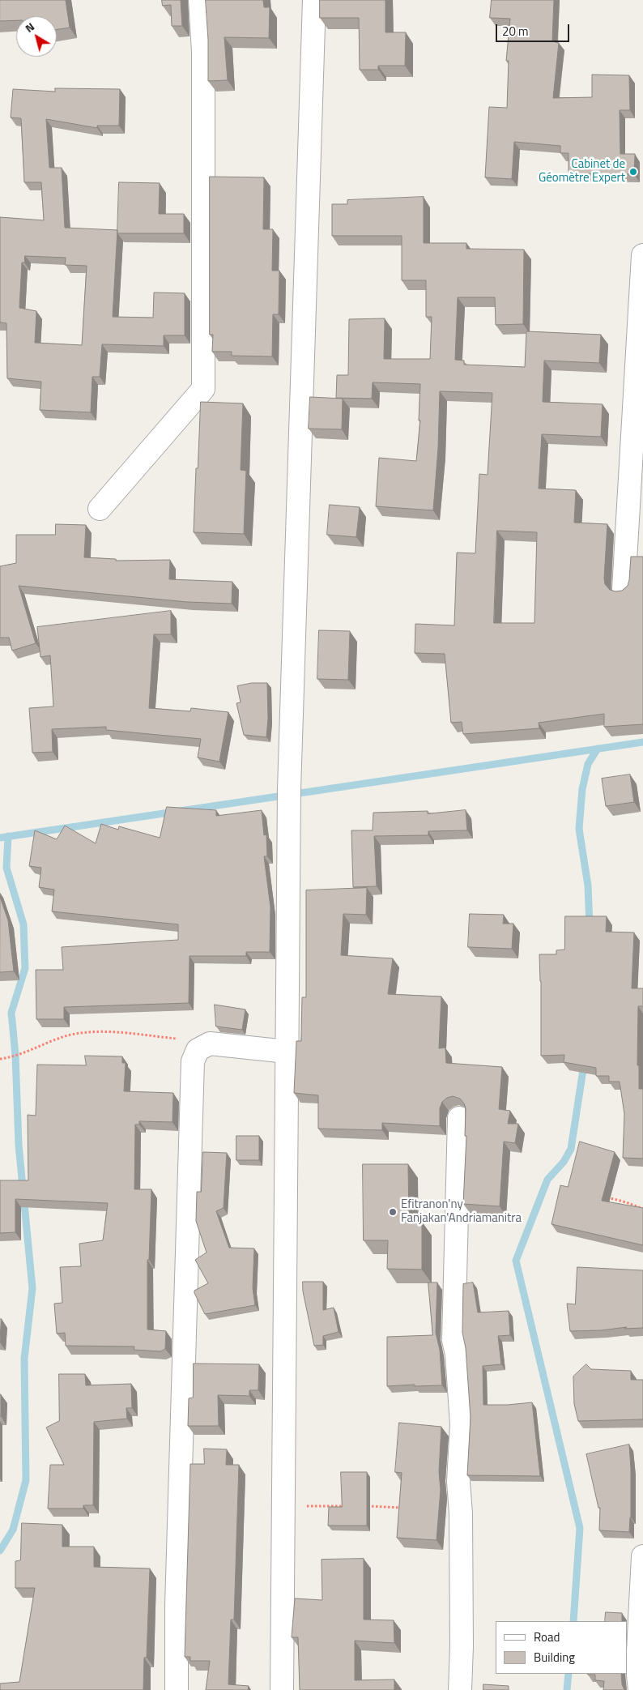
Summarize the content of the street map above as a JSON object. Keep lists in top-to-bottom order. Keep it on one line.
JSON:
{"places":["Cabinet de Géomètre Expert","Efitranon'ny Fanjakan'Andriamanitra"],"legend":["Road","Building"],"scale_bar":"20 m","north":"top left"}
